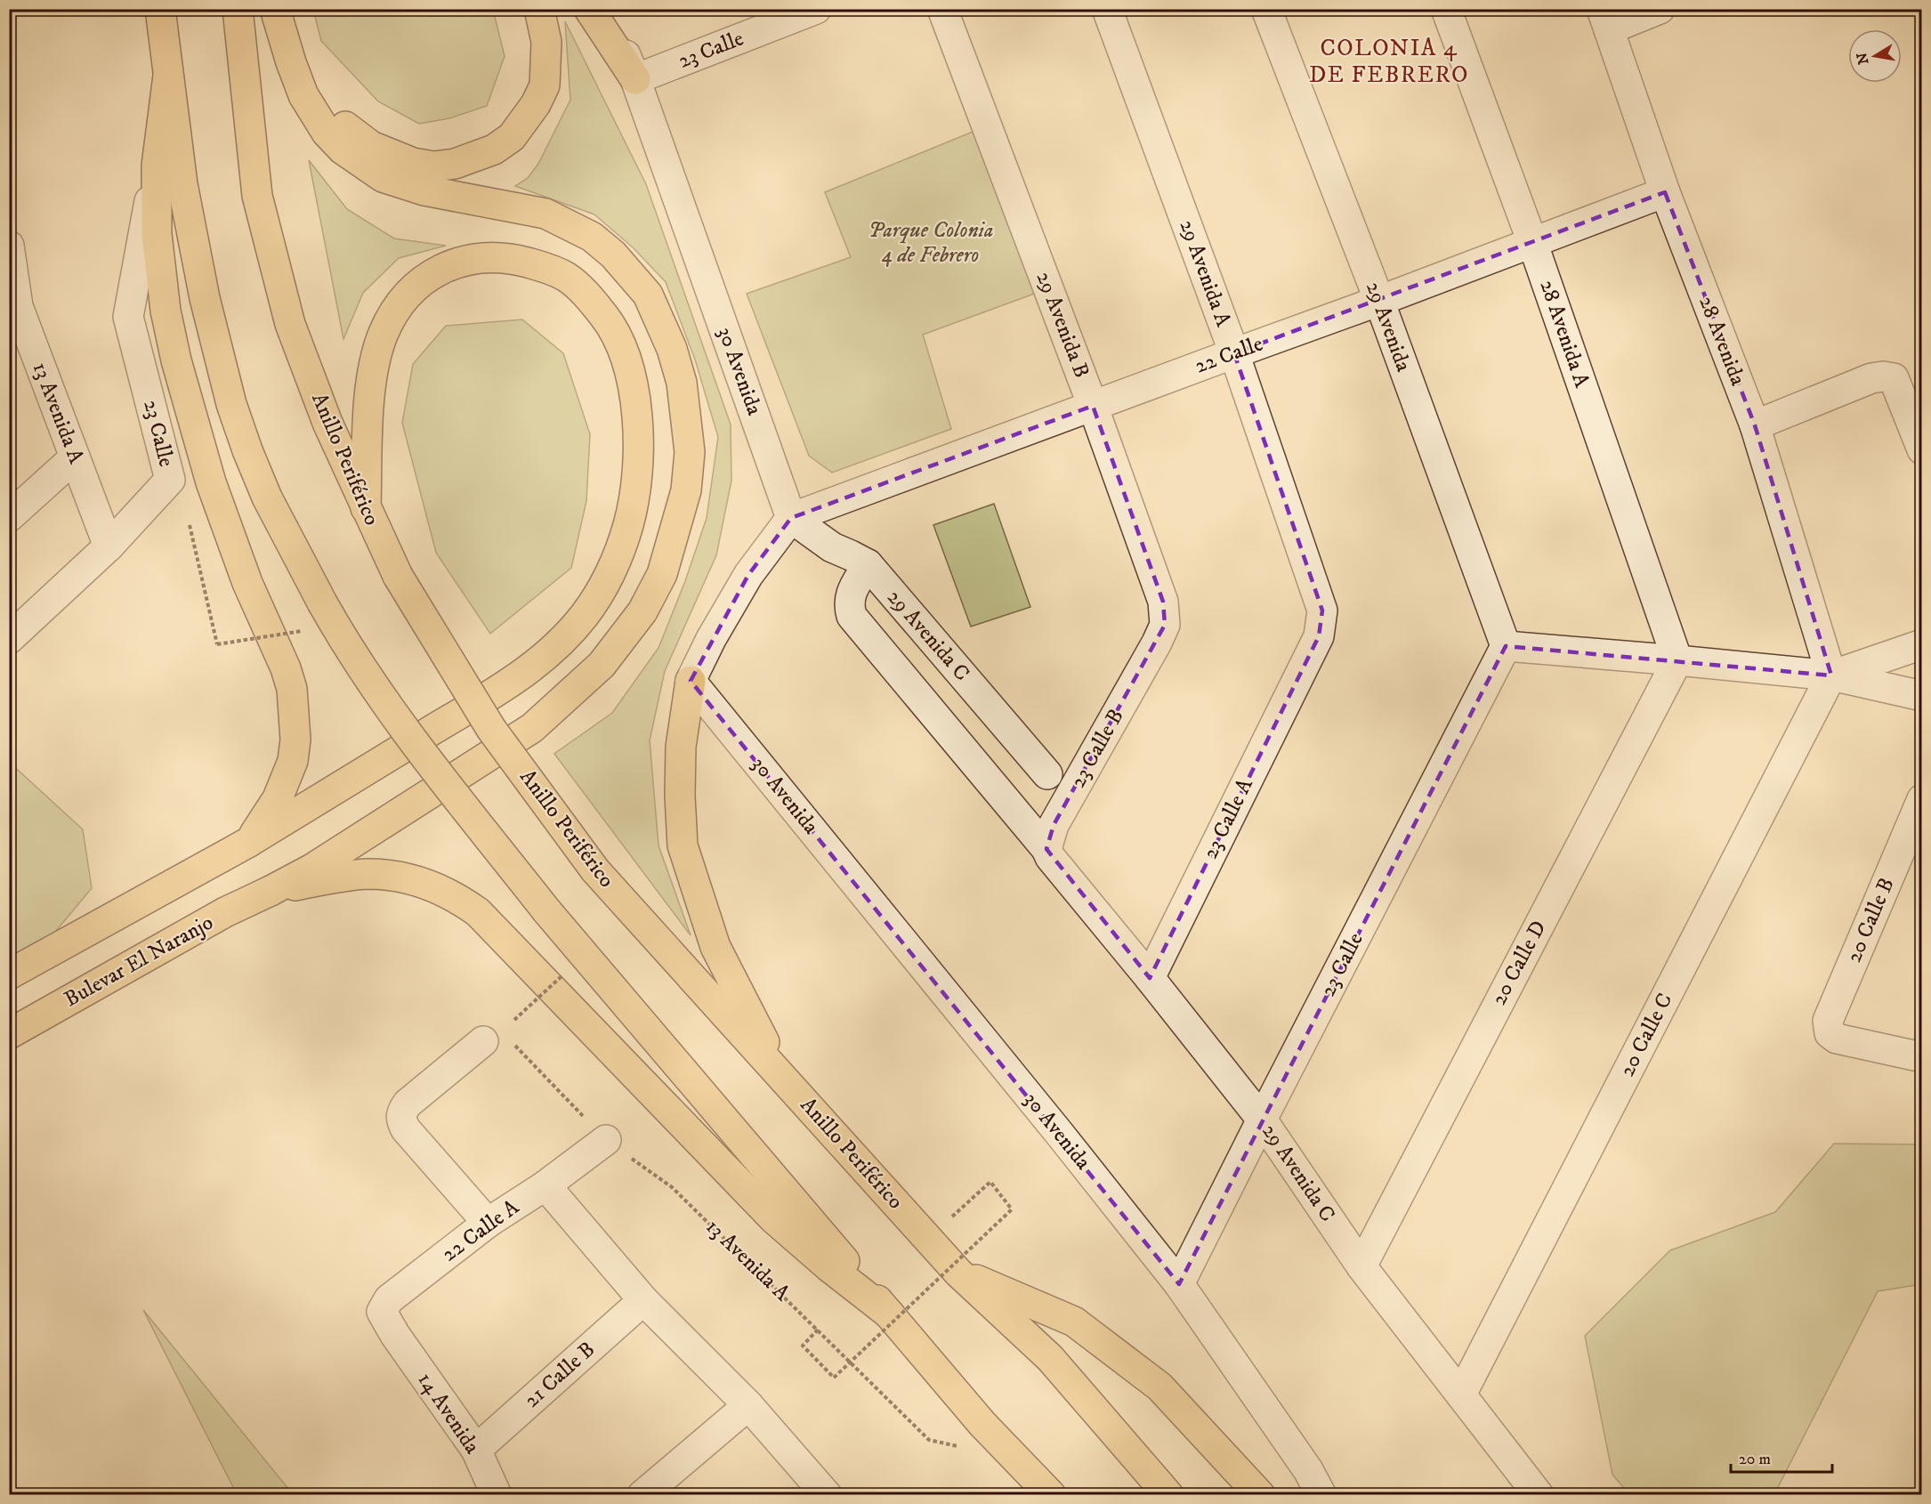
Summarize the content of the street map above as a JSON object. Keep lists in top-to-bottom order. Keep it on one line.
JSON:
{"streets":{"main road":["Anillo Periférico","Bulevar El Naranjo"],"street":["23 Calle","29 Avenida A","29 Avenida B","29 Avenida","28 Avenida A","28 Avenida","22 Calle","30 Avenida","13 Avenida A","29 Avenida C","23 Calle B","23 Calle A","20 Calle B","20 Calle D","20 Calle C","22 Calle A","21 Calle B","14 Avenida"]},"crossings":[["23 Calle","29 Avenida"],["23 Calle","30 Avenida"],["23 Calle","13 Avenida A"],["23 Calle","29 Avenida C"],["29 Avenida A","22 Calle"],["29 Avenida A","23 Calle A"],["29 Avenida B","22 Calle"],["29 Avenida B","23 Calle B"],["29 Avenida","22 Calle"],["28 Avenida A","22 Calle"],["28 Avenida A","20 Calle D"],["28 Avenida","22 Calle"],["28 Avenida","20 Calle C"],["22 Calle","30 Avenida"],["22 Calle","29 Avenida C"],["30 Avenida","29 Avenida C"],["13 Avenida A","22 Calle A"],["29 Avenida C","23 Calle B"],["29 Avenida C","23 Calle A"],["29 Avenida C","20 Calle D"],["29 Avenida C","20 Calle C"],["22 Calle A","14 Avenida"],["21 Calle B","14 Avenida"]],"districts":["COLONIA 4 DE FEBRERO"],"parks":["Parque Colonia 4 de Febrero"],"scale_bar":"20 m","north":"left"}
